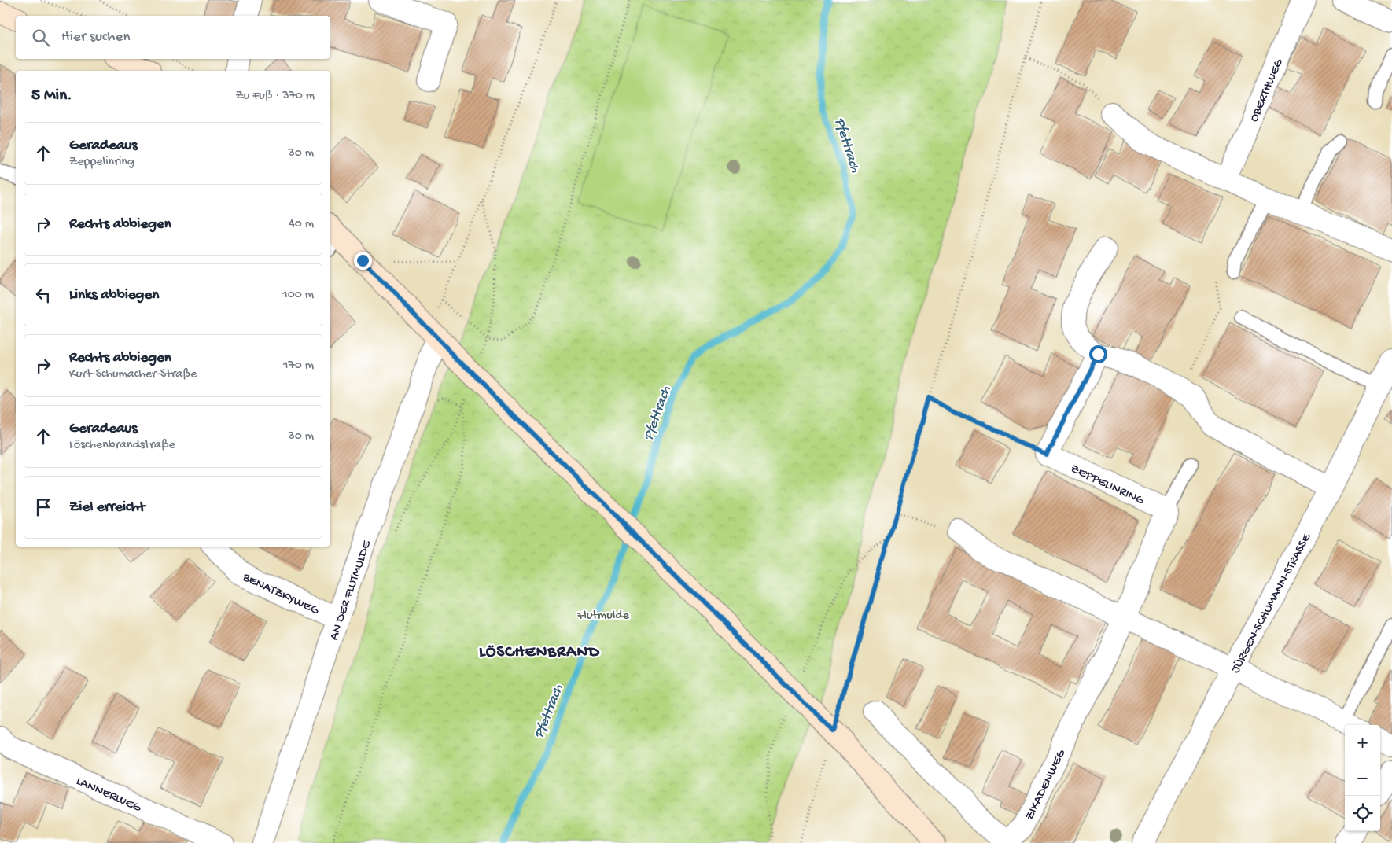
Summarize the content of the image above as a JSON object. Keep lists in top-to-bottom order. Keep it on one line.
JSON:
{"streets":{"street":["OBERTHWEG","ZEPPELINRING","AN DER FLUTMULDE","BENATZKYWEG","JÜRGEN-SCHUMANN-STRASSE","ZIKADENWEG","LANNERWEG"]},"crossings":[["AN DER FLUTMULDE","BENATZKYWEG"]],"districts":["LÖSCHENBRAND"],"water":["Pfettrach"],"parks":["Flutmulde"],"page":{"search":"Hier suchen","heading":["5 Min.","Zu Fuß · 370 m"],"list":[["Geradeaus","Zeppelinring","30 m"],["Rechts abbiegen","40 m"],["Links abbiegen","100 m"],["Rechts abbiegen","Kurt-Schumacher-Straße","170 m"],["Geradeaus","Löschenbrandstraße","30 m"],"Ziel erreicht"],"map_buttons":["+","−"]}}
